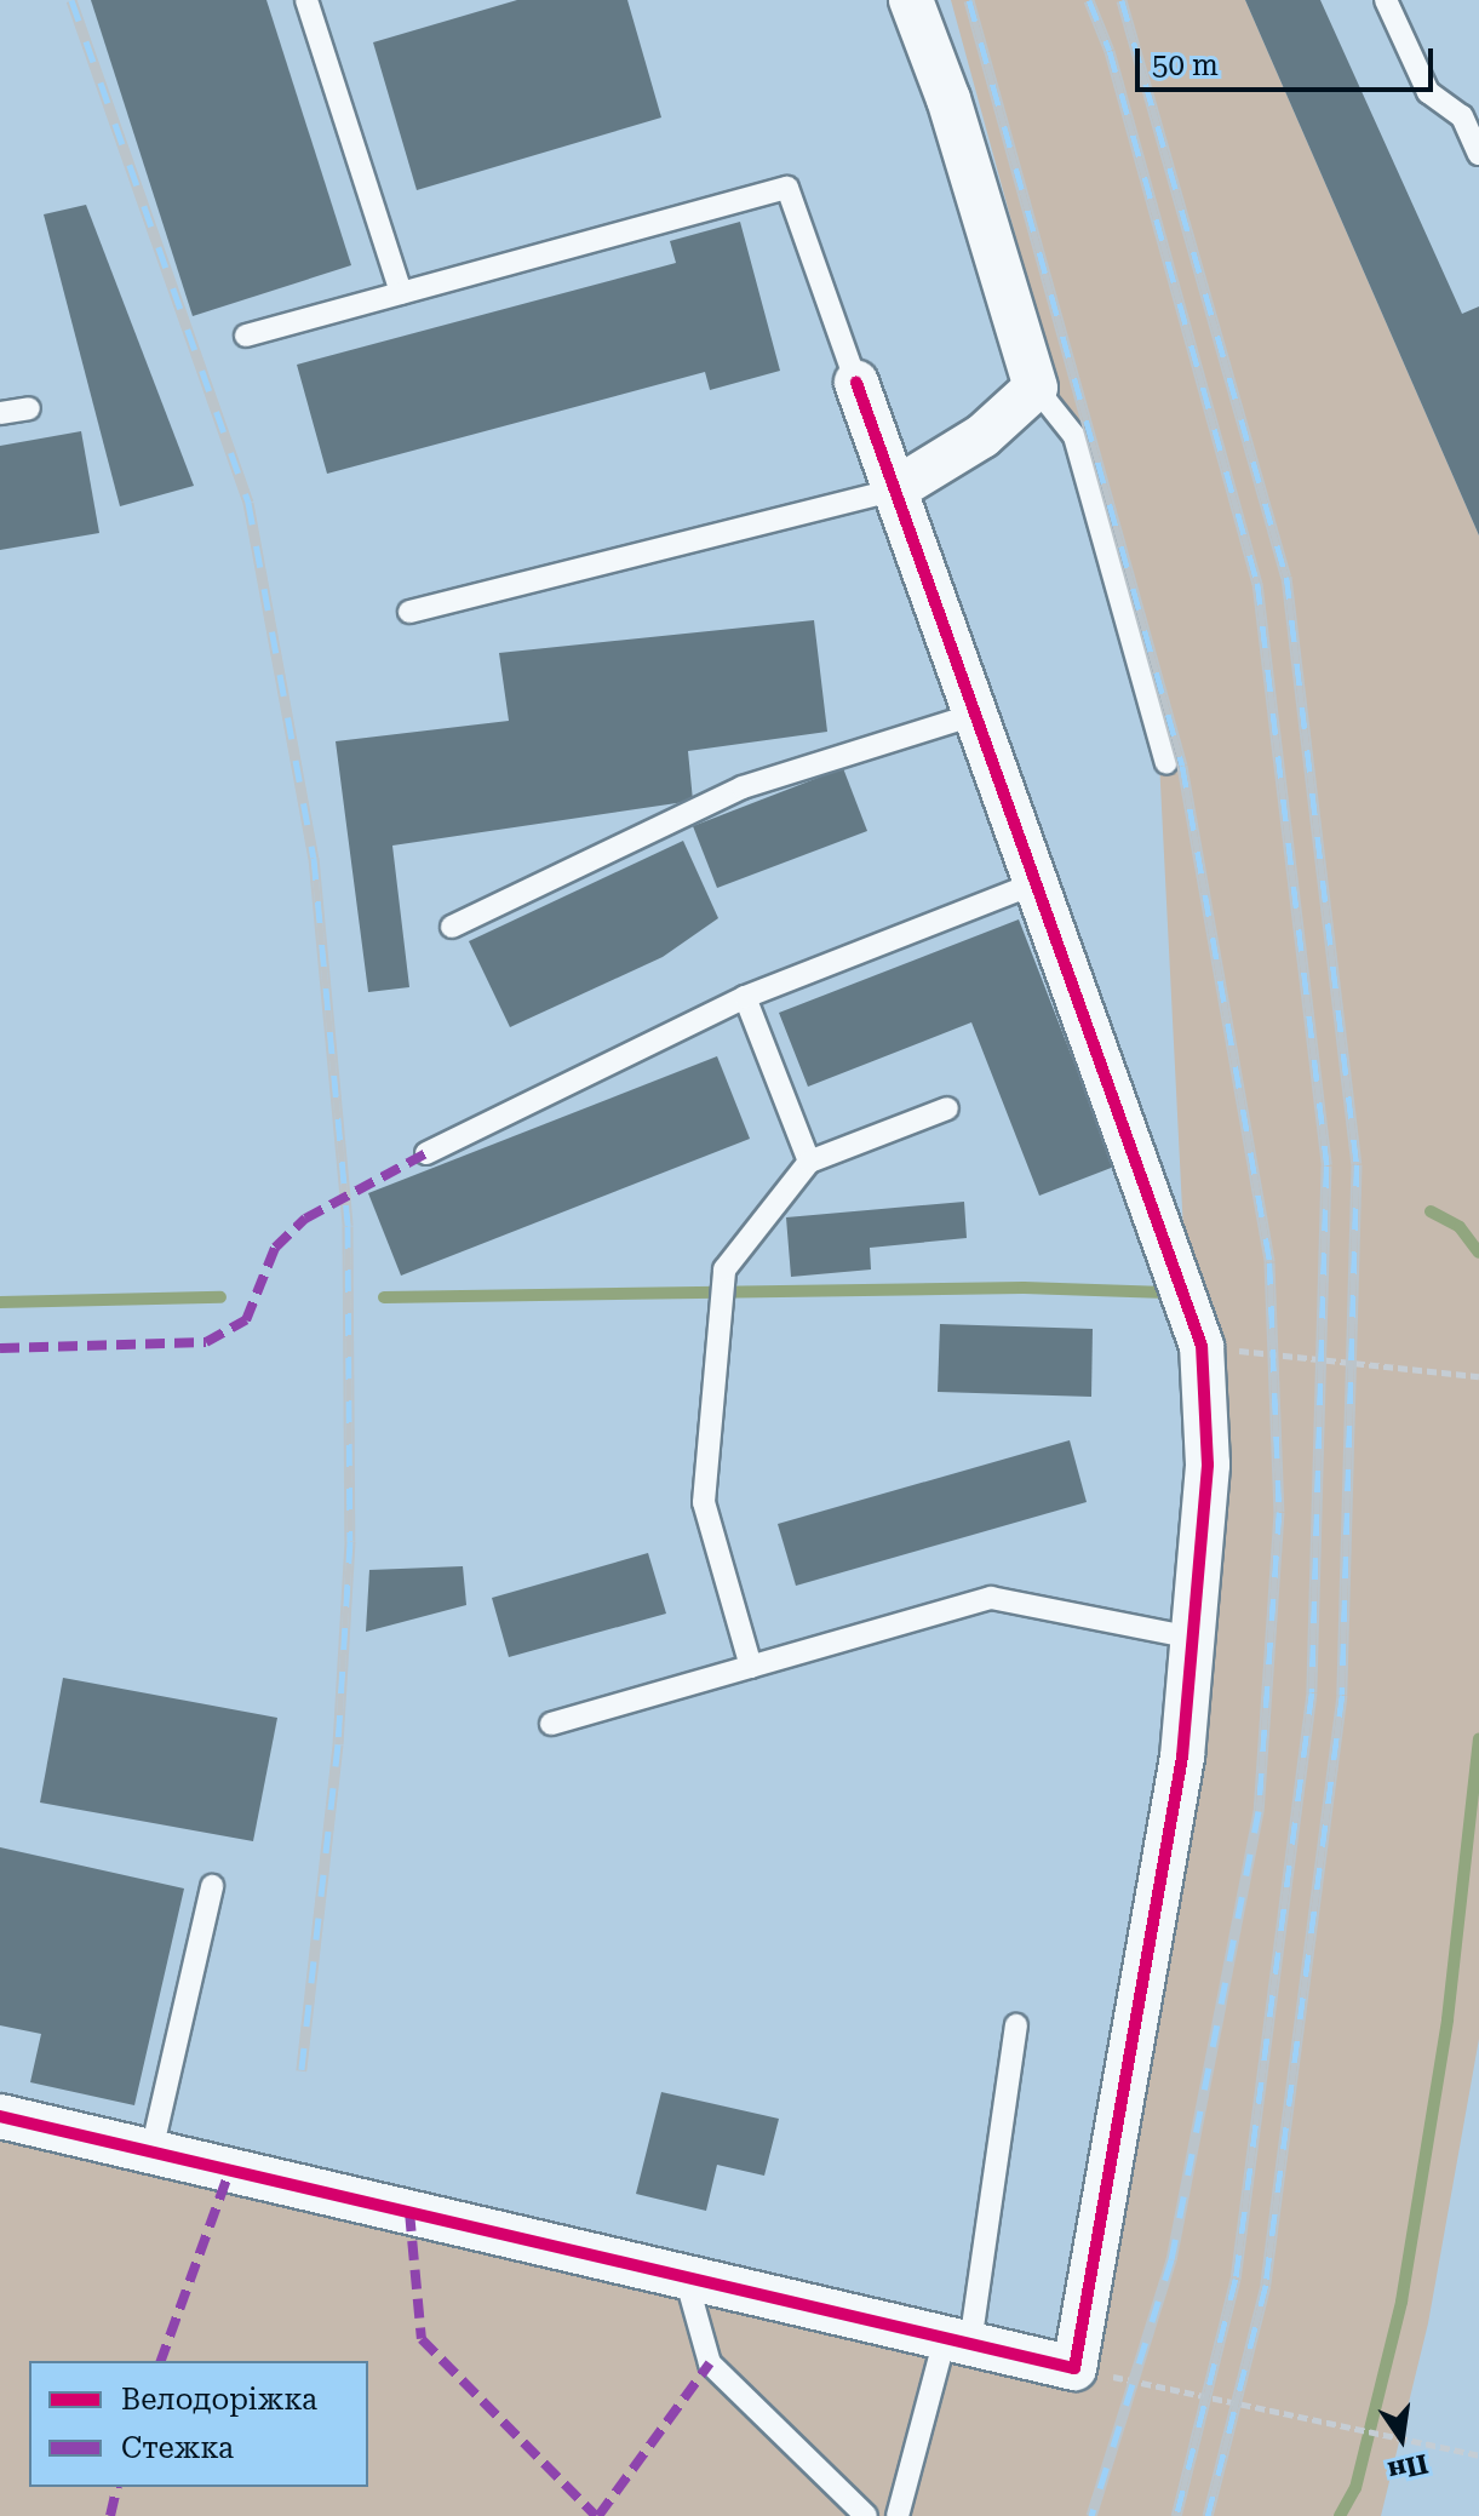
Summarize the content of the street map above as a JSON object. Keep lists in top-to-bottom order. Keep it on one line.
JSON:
{"legend":["Велодоріжка","Стежка"],"scale_bar":"50 m","north":"bottom"}
